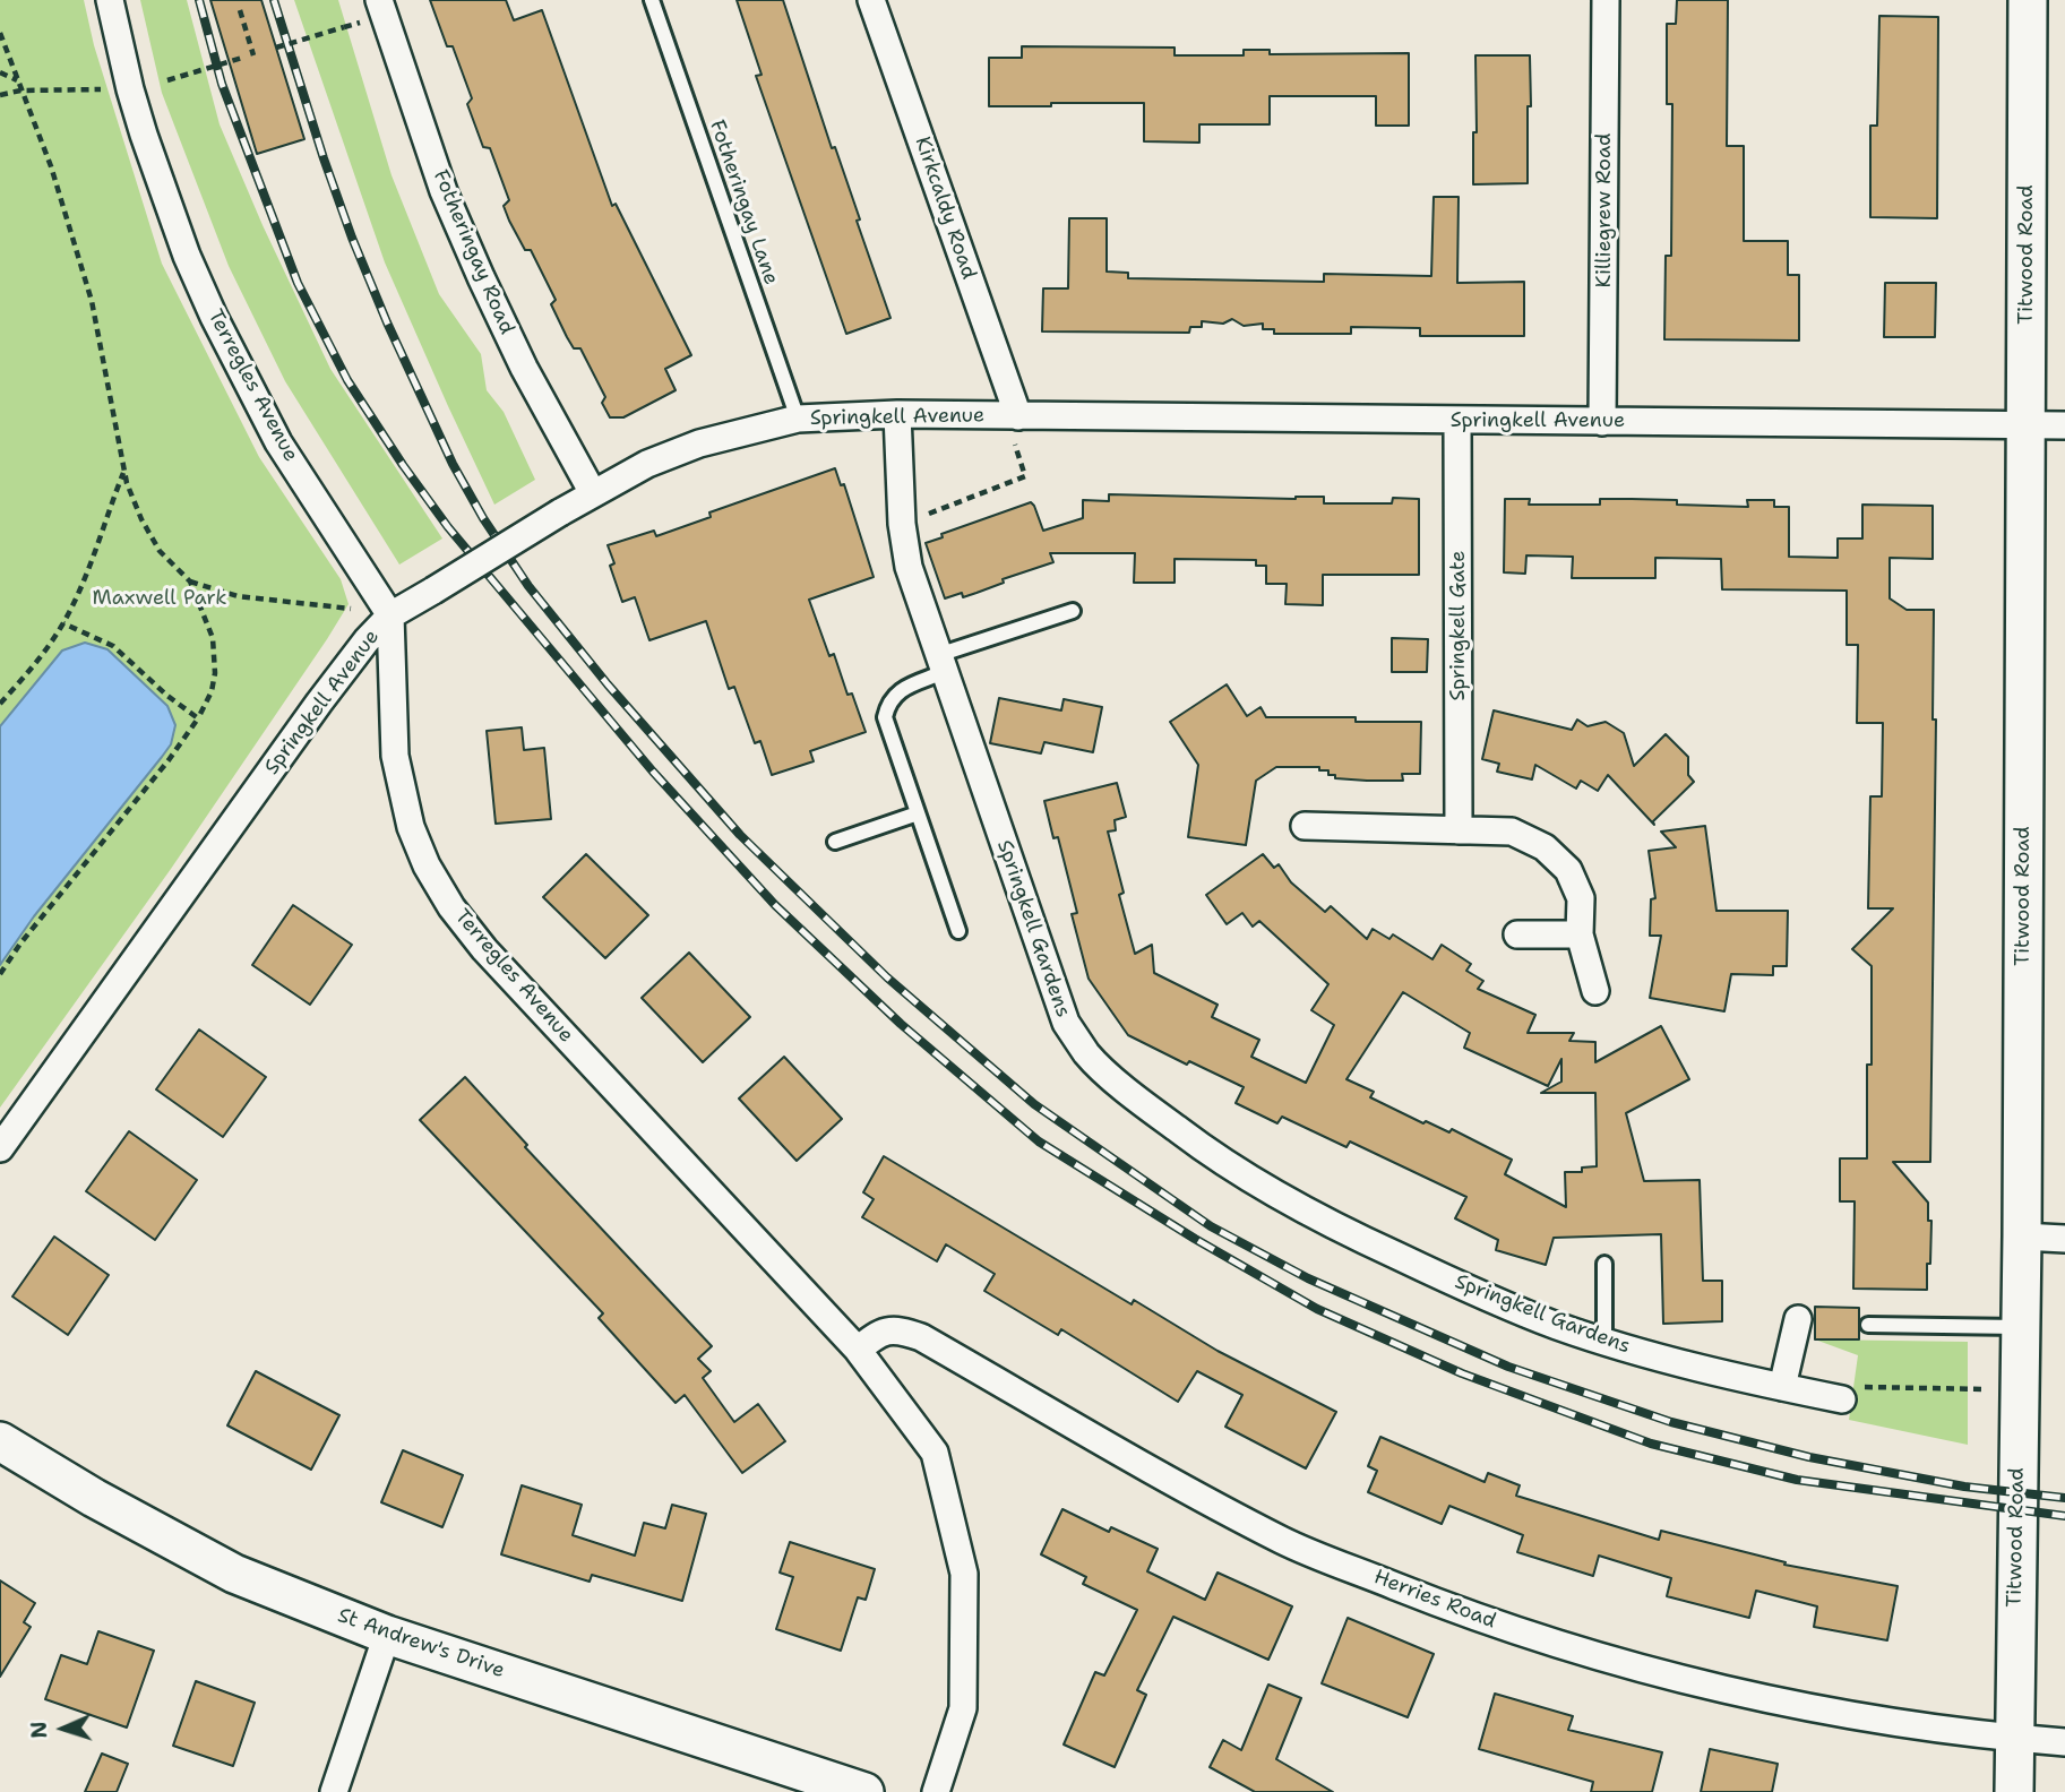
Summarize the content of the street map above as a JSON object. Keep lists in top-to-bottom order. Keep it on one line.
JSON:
{"streets":{"main road":["Titwood Road","St Andrew's Drive"],"street":["Kirkcaldy Road","Killiegrew Road","Fotheringay Road","Terregles Avenue","Springkell Avenue","Springkell Gate","Springkell Gardens","Herries Road"],"lane":["Fotheringay Lane"]},"crossings":[["Fotheringay Lane","Springkell Avenue"],["Kirkcaldy Road","Springkell Avenue"],["Killiegrew Road","Springkell Avenue"],["Fotheringay Road","Springkell Avenue"],["Titwood Road","Springkell Avenue"],["Titwood Road","Herries Road"],["Terregles Avenue","Springkell Avenue"],["Terregles Avenue","Herries Road"],["Springkell Avenue","Springkell Gate"],["Springkell Avenue","Springkell Gardens"]],"parks":["Maxwell Park"],"north":"left"}
